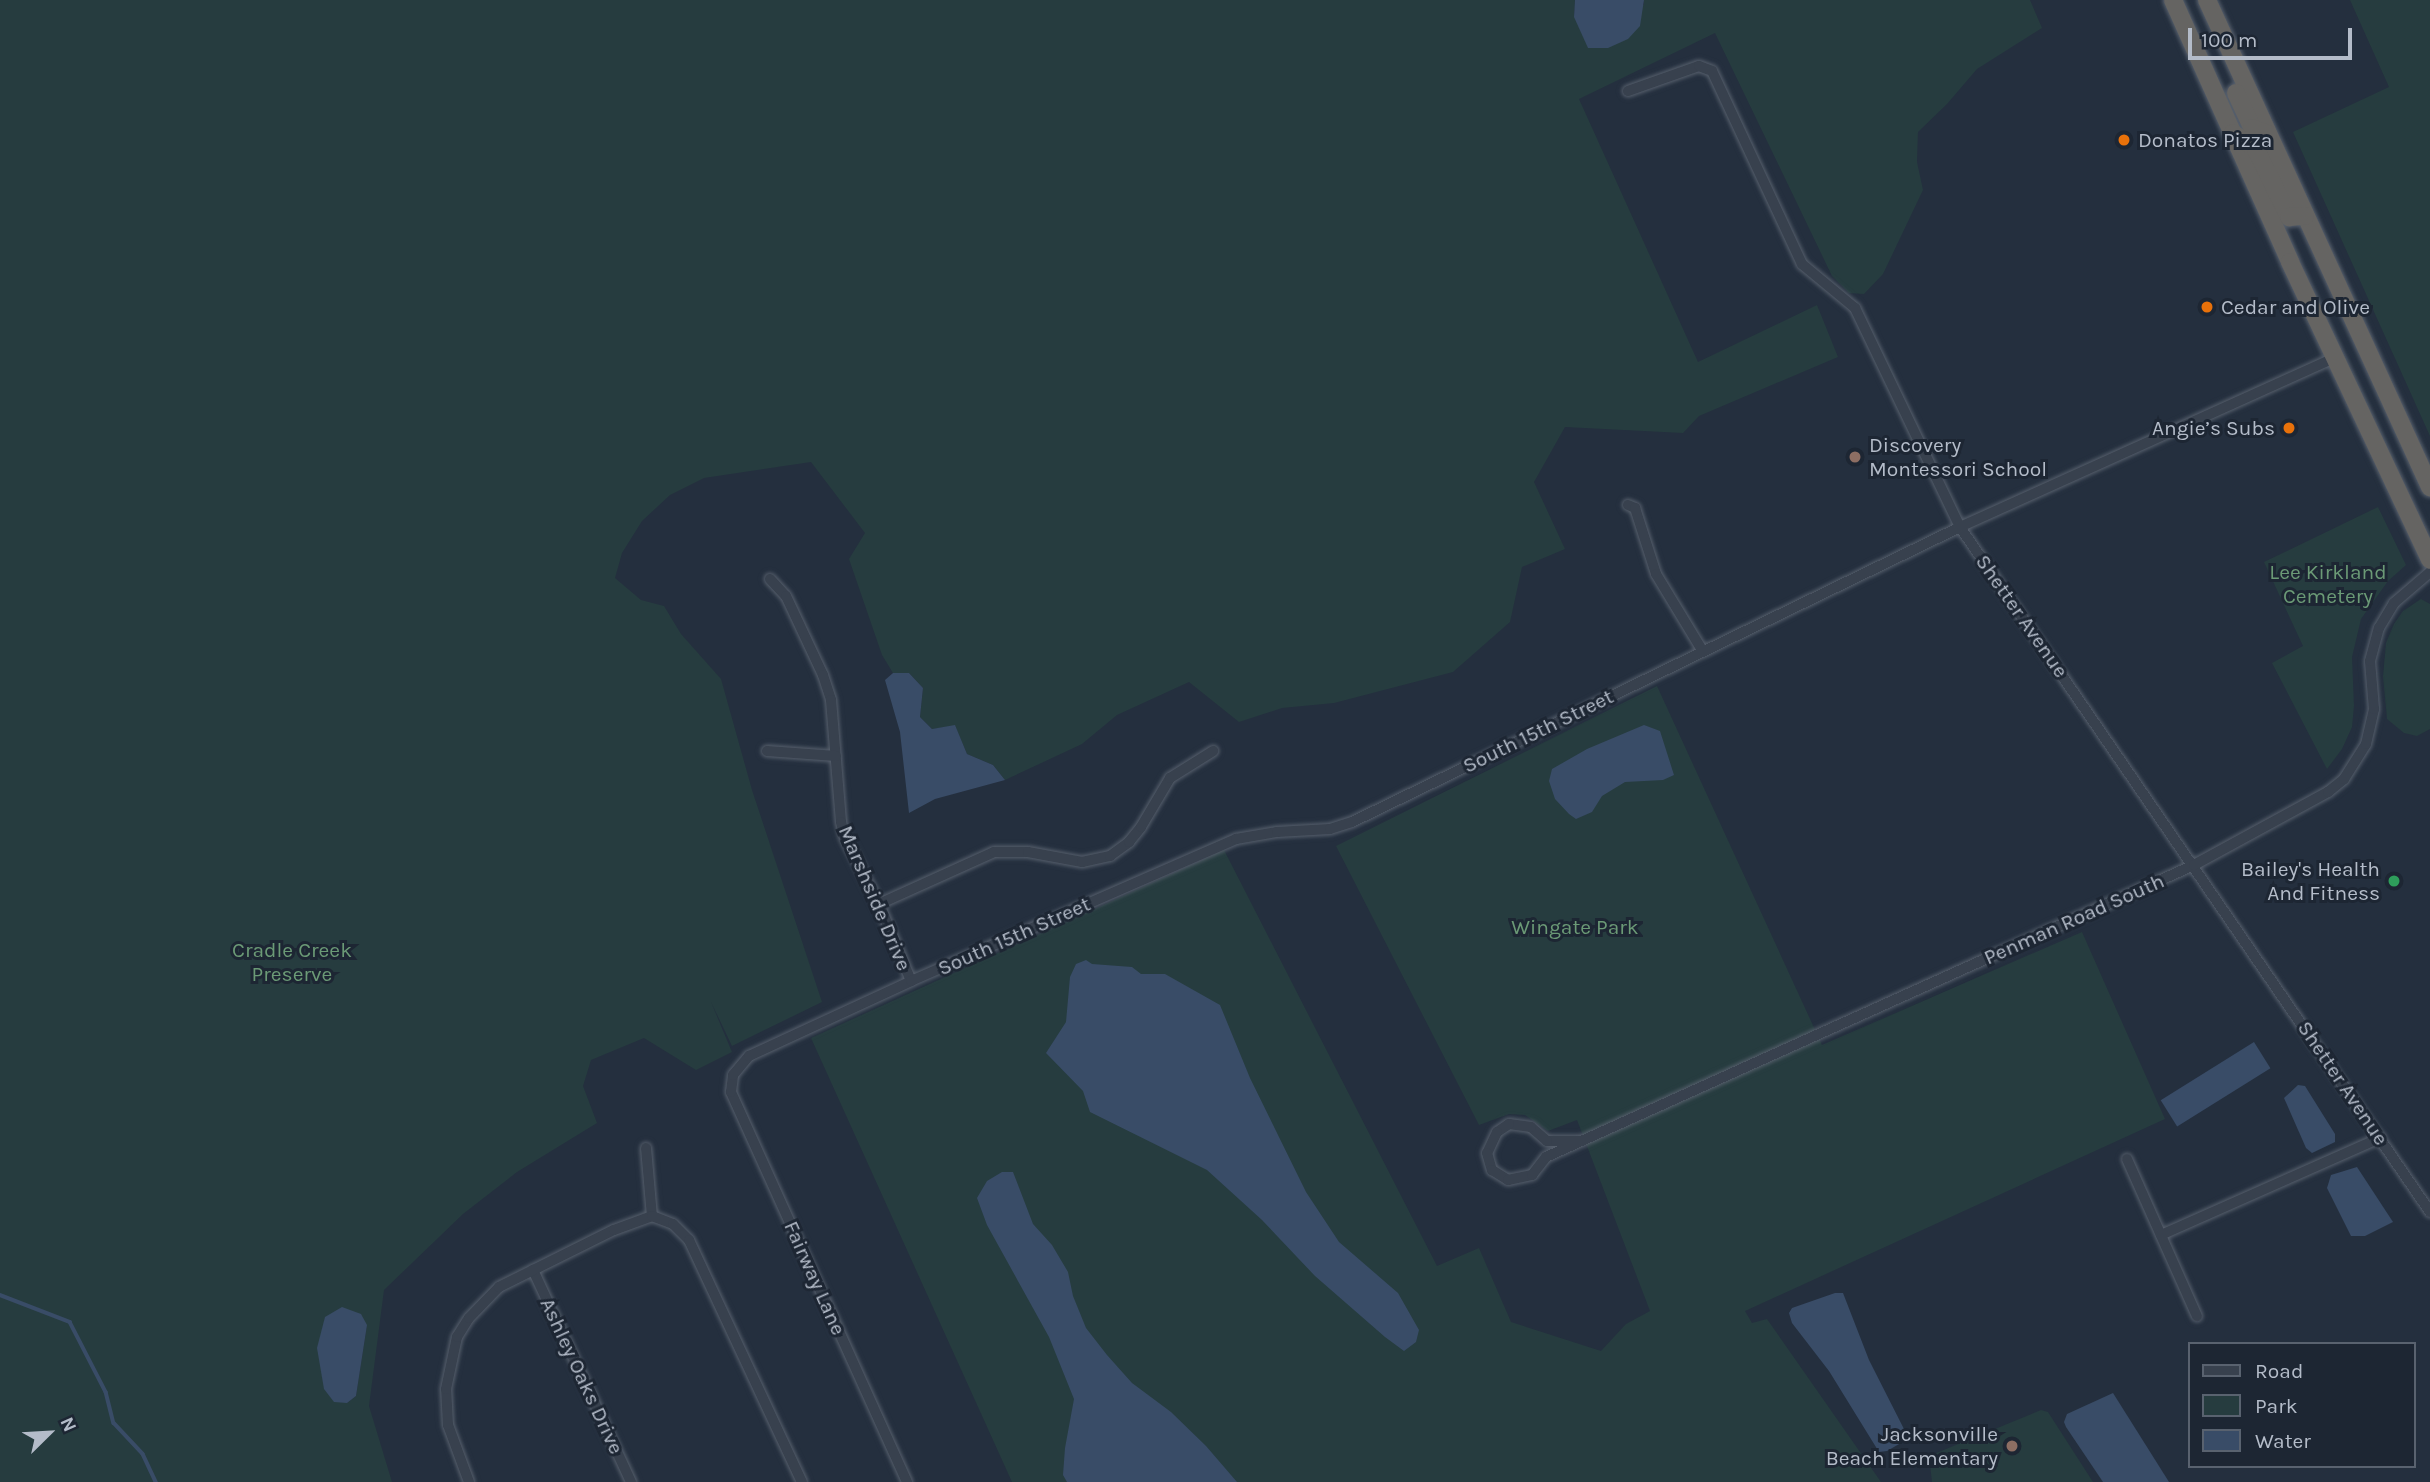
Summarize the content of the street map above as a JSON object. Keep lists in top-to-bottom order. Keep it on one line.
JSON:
{"streets":{"street":["Shetter Avenue","South 15th Street","Marshside Drive","Penman Road South","Fairway Lane","Ashley Oaks Drive"]},"crossings":[["Shetter Avenue","South 15th Street"],["Shetter Avenue","Penman Road South"],["South 15th Street","Marshside Drive"],["South 15th Street","Fairway Lane"]],"parks":["Lee Kirkland Cemetery","Wingate Park","Cradle Creek Preserve"],"places":["Donatos Pizza","Cedar and Olive","Angie’s Subs","Discovery Montessori School","Bailey's Health And Fitness","Jacksonville Beach Elementary"],"legend":["Road","Park","Water"],"scale_bar":"100 m","north":"top right"}
